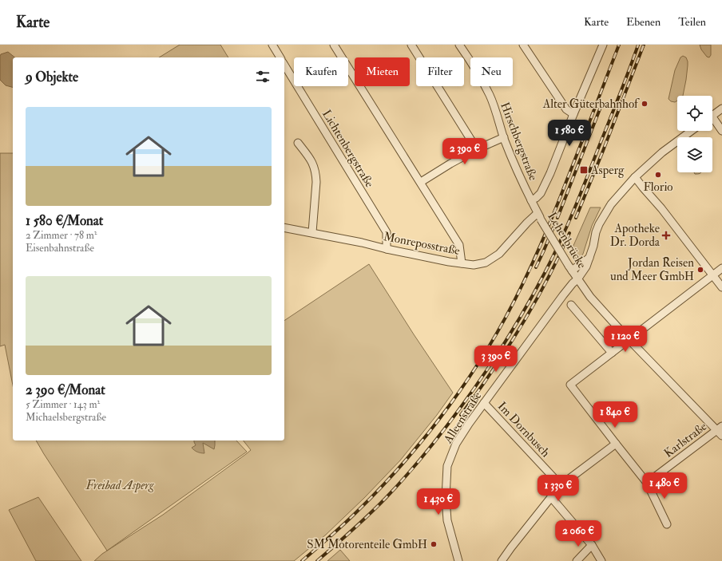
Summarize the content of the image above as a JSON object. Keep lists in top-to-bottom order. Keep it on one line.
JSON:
{"streets":{"street":["Hirschbergstraße","Lichtenbergstraße","Lehenbrücke","Monreposstraße","Alleenstraße","Im Dornbusch","Karlstraße"]},"crossings":[["Hirschbergstraße","Lehenbrücke"],["Hirschbergstraße","Monreposstraße"],["Lichtenbergstraße","Monreposstraße"],["Lehenbrücke","Monreposstraße"],["Lehenbrücke","Alleenstraße"],["Lehenbrücke","Karlstraße"],["Alleenstraße","Im Dornbusch"]],"parks":["Freibad Asperg"],"places":{"other":["Alter Güterbahnhof","Florio","Jordan Reisen und Meer GmbH","SM Motorenteile GmbH"],"transit":["Asperg"],"health":["Apotheke Dr. Dorda"]},"page":{"header":"Karte","nav":["Karte","Ebenen","Teilen"],"chip":["Kaufen","Mieten","Filter","Neu"],"heading":"9 Objekte","list":[{"name":"1 580 €/Monat","note":"2 Zimmer · 78 m² · Eisenbahnstraße"},{"name":"2 390 €/Monat","note":"5 Zimmer · 143 m² · Michaelsbergstraße"}],"price":["1 580 €","2 390 €","1 120 €","3 390 €","1 840 €","1 480 €","1 330 €","1 430 €","2 060 €"]}}
